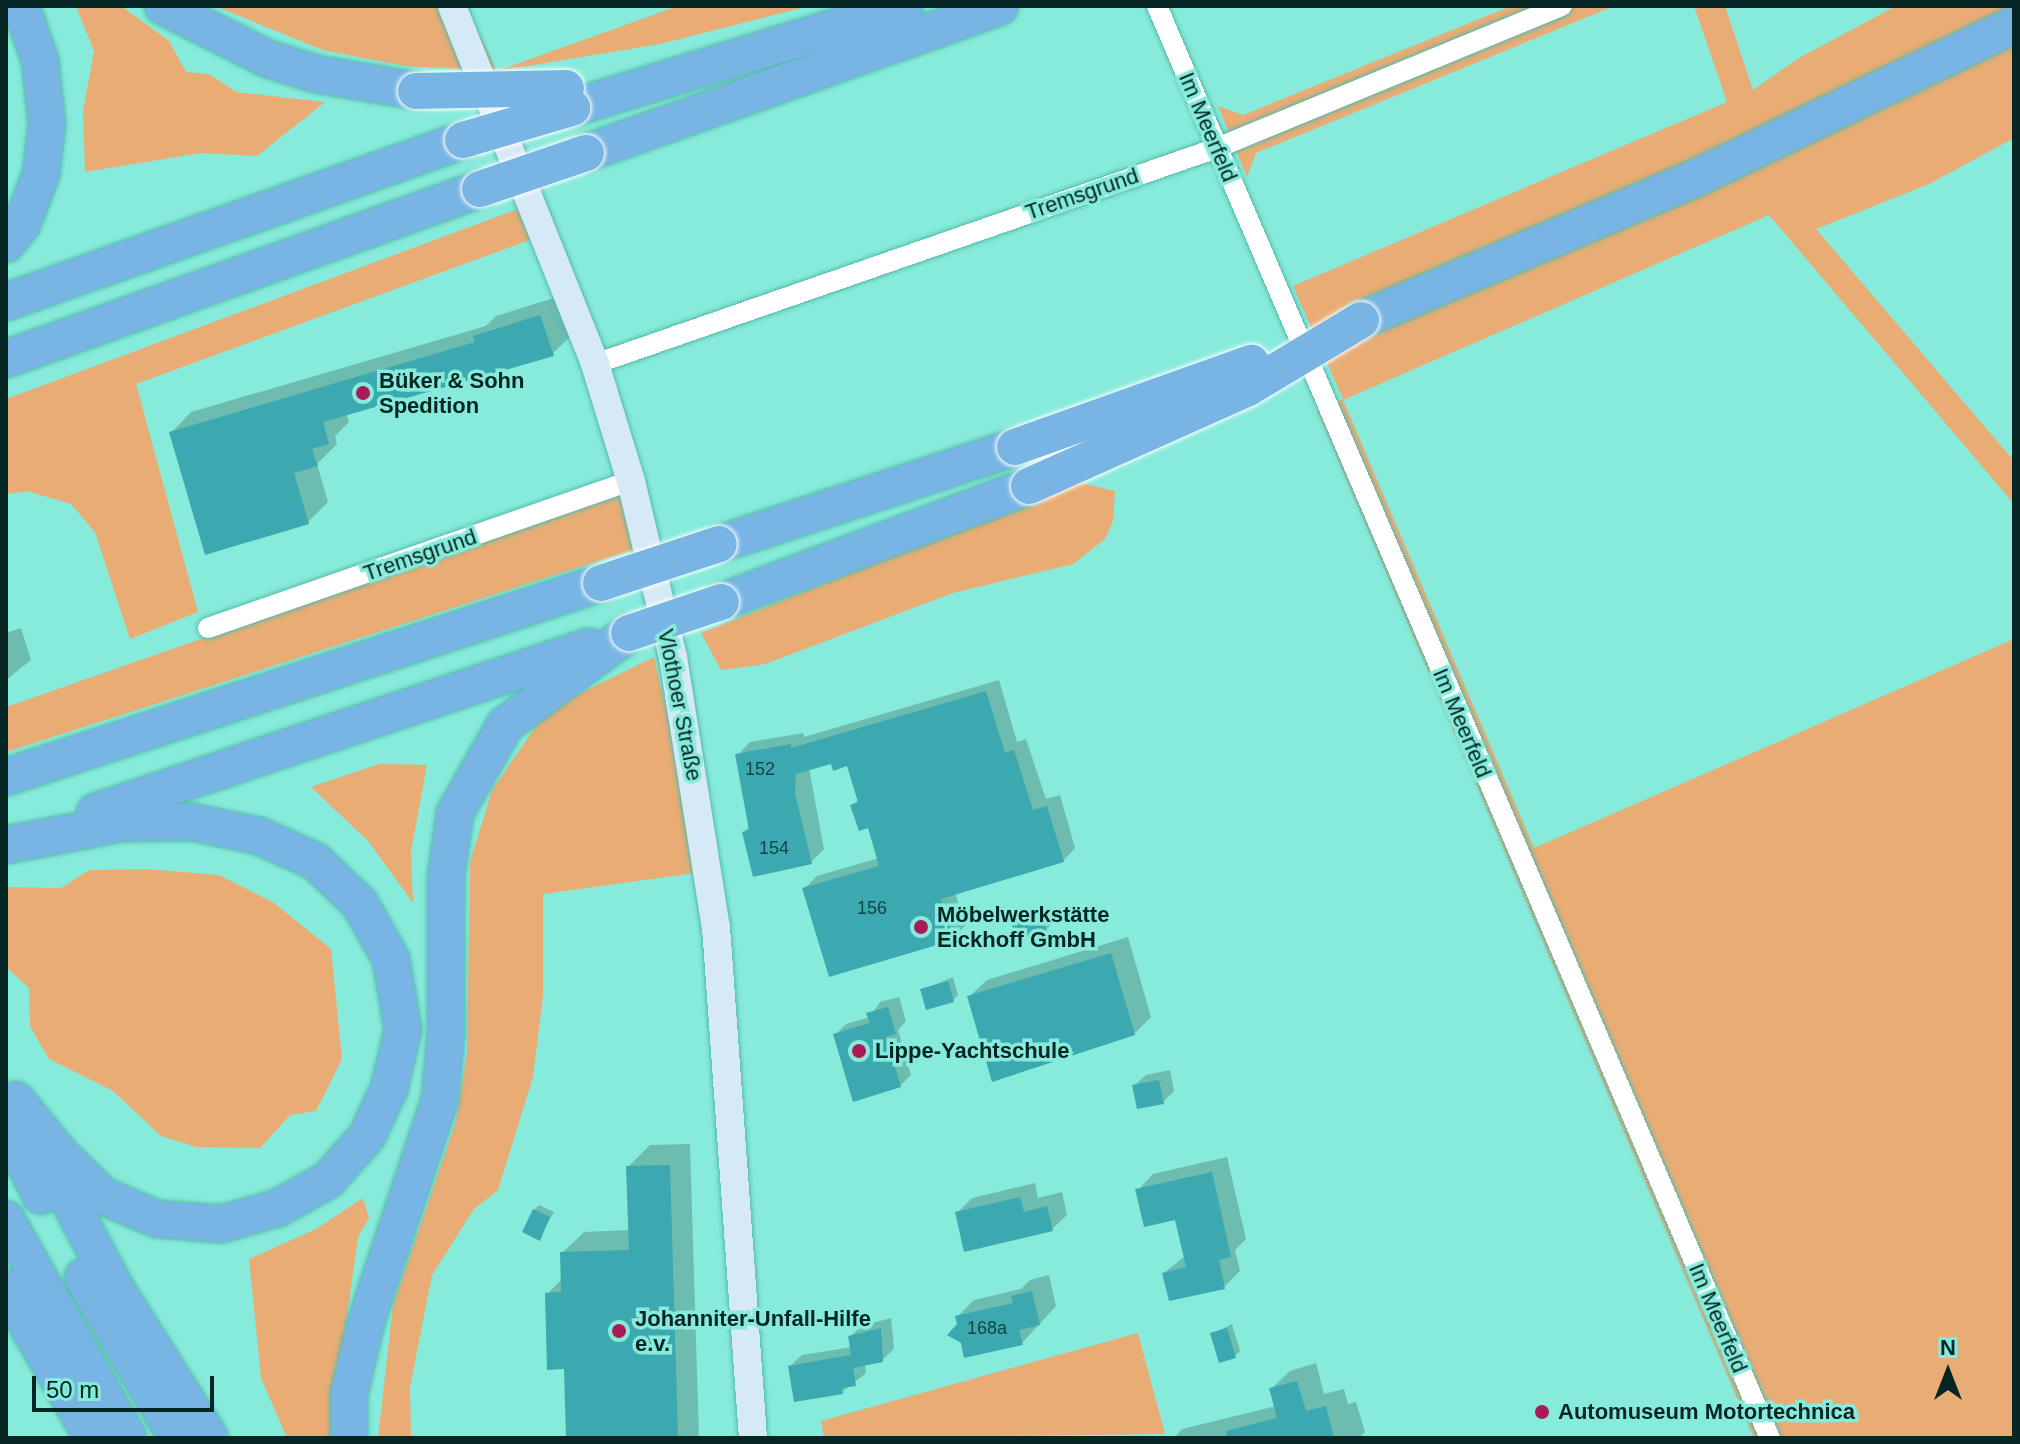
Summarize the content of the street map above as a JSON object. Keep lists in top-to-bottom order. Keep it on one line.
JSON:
{"streets":{"main road":["Vlothoer Straße"],"street":["Im Meerfeld","Tremsgrund"]},"crossings":[["Im Meerfeld","Tremsgrund"],["Tremsgrund","Vlothoer Straße"]],"places":["Büker & Sohn Spedition","Möbelwerkstätte Eickhoff GmbH","Lippe-Yachtschule","Johanniter-Unfall-Hilfe e.v.","Automuseum Motortechnica"],"house_numbers":["152","154","156","168a"],"scale_bar":"50 m","north":"top"}
